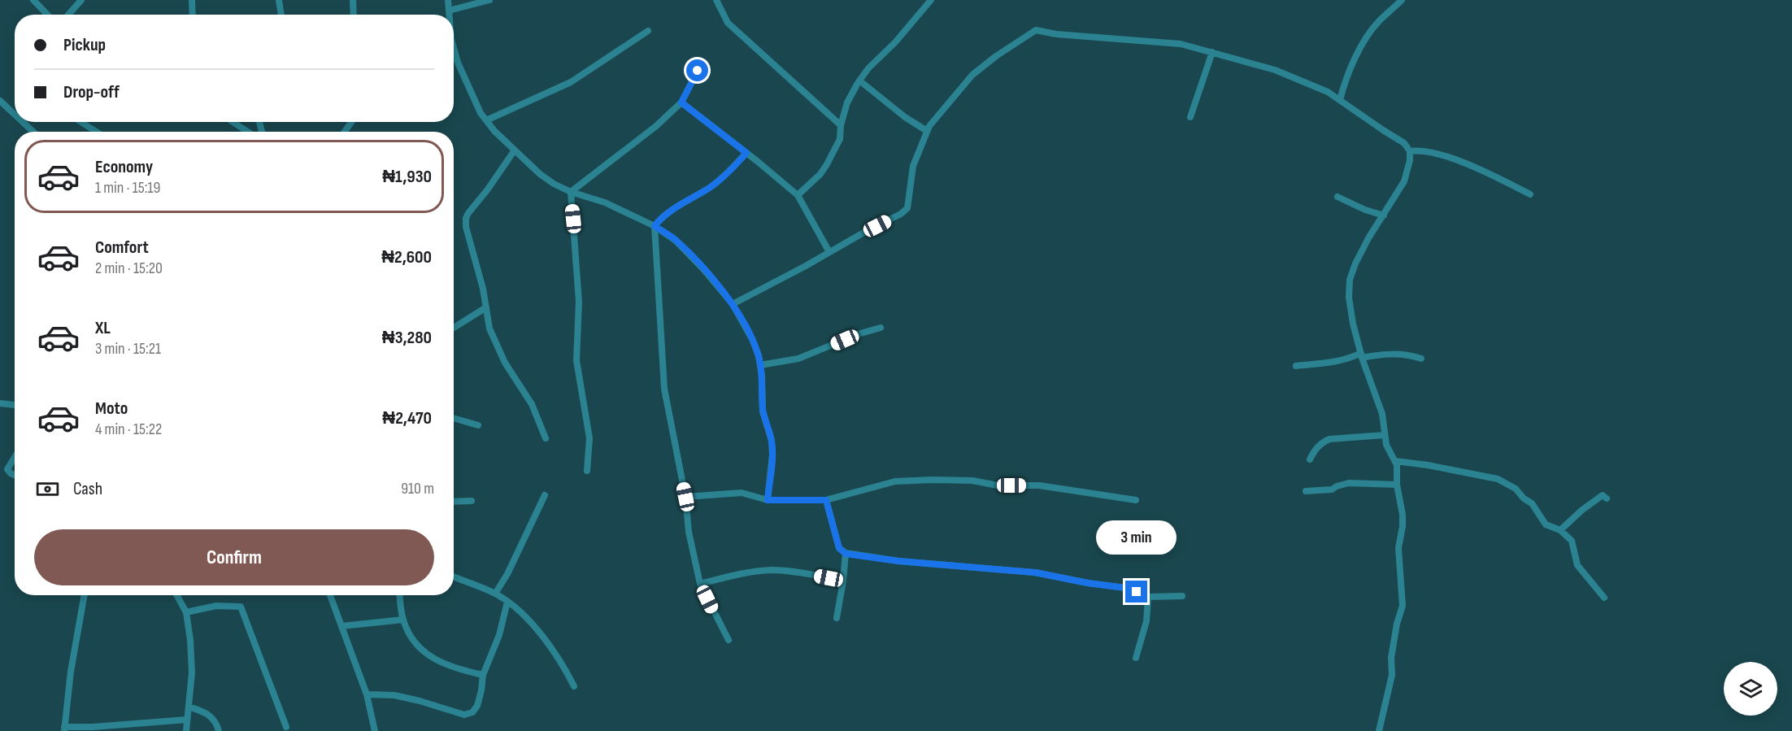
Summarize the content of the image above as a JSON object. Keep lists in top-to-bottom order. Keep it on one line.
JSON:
{"page":{"banner":["Pickup","Drop-off"],"list":[{"name":"Economy","note":"1 min · 15:19","value":"₦1,930"},{"name":"Comfort","note":"2 min · 15:20","value":"₦2,600"},{"name":"XL","note":"3 min · 15:21","value":"₦3,280"},{"name":"Moto","note":"4 min · 15:22","value":"₦2,470"}],"pay":["Cash","910 m"],"buttons":"Confirm","bubble":"3 min"}}
